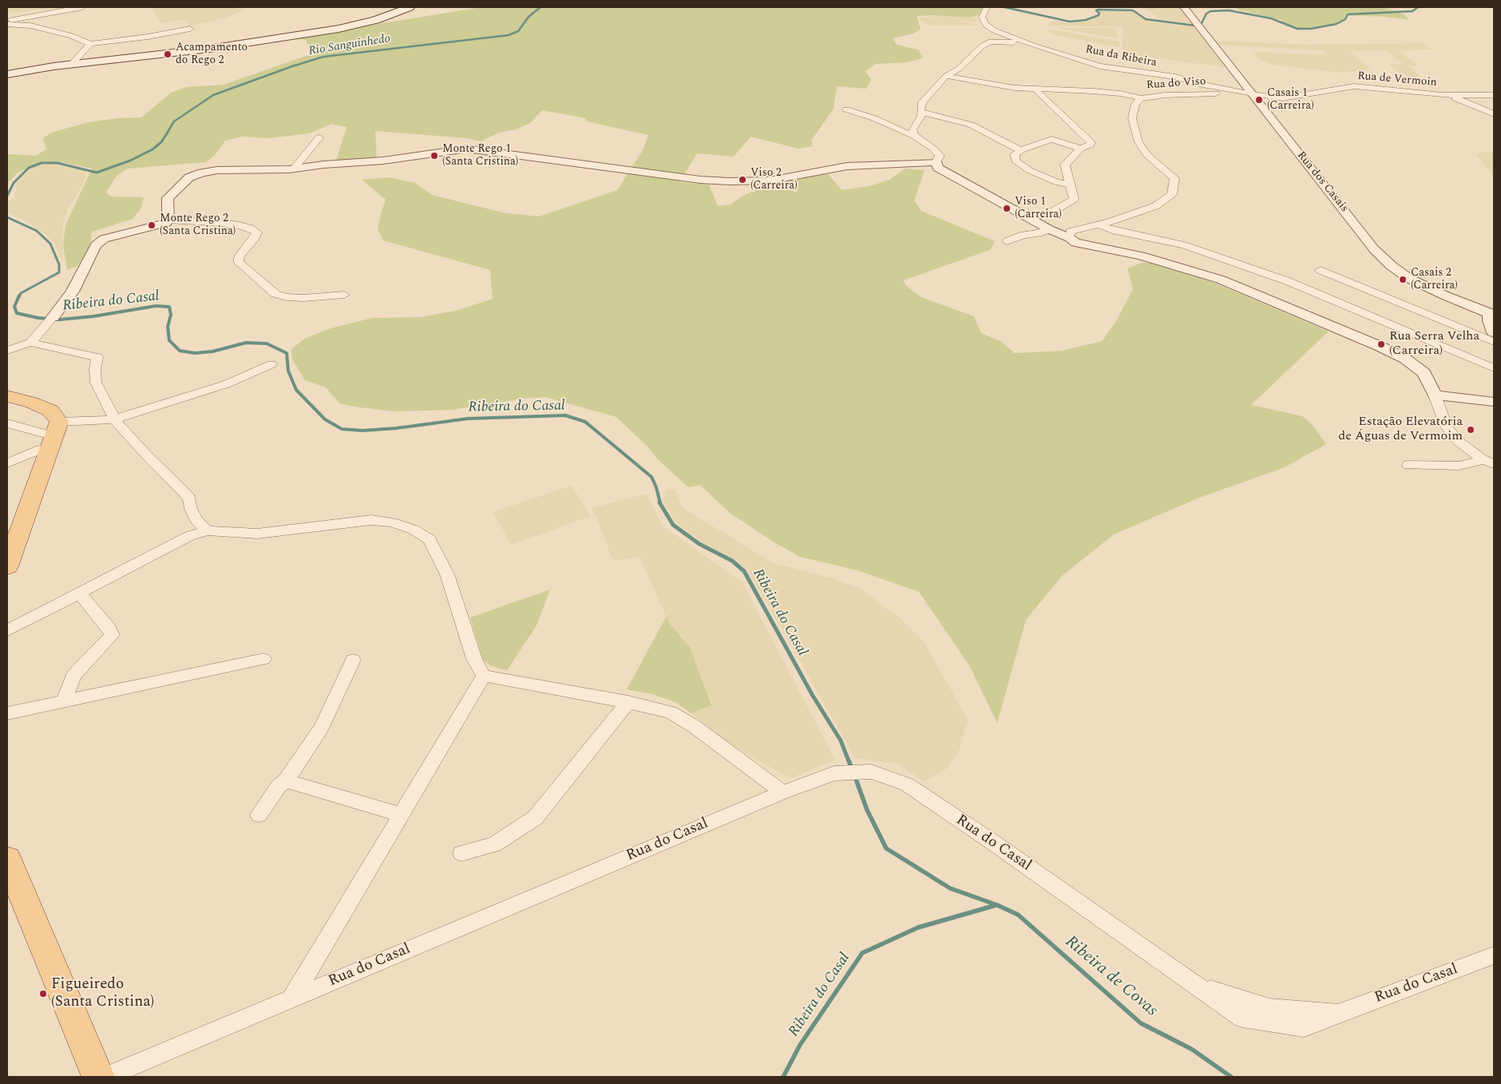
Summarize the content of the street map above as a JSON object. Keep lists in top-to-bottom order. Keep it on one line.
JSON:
{"streets":{"street":["Rua da Ribeira","Rua de Vermoin","Rua do Viso","Rua dos Casais","Rua do Casal"]},"crossings":[["Rua da Ribeira","Rua de Vermoin"],["Rua da Ribeira","Rua do Viso"],["Rua da Ribeira","Rua dos Casais"],["Rua de Vermoin","Rua do Viso"],["Rua de Vermoin","Rua dos Casais"],["Rua do Viso","Rua dos Casais"]],"water":["Rio Sanguinhedo","Ribeira do Casal","Ribeira de Covas"],"places":["Acampamento do Rego 2","Casais 1 (Carreira)","Monte Rego 1 (Santa Cristina)","Viso 2 (Carreira)","Viso 1 (Carreira)","Monte Rego 2 (Santa Cristina)","Casais 2 (Carreira)","Rua Serra Velha (Carreira)","Estação Elevatória de Águas de Vermoim","Figueiredo (Santa Cristina)"]}
